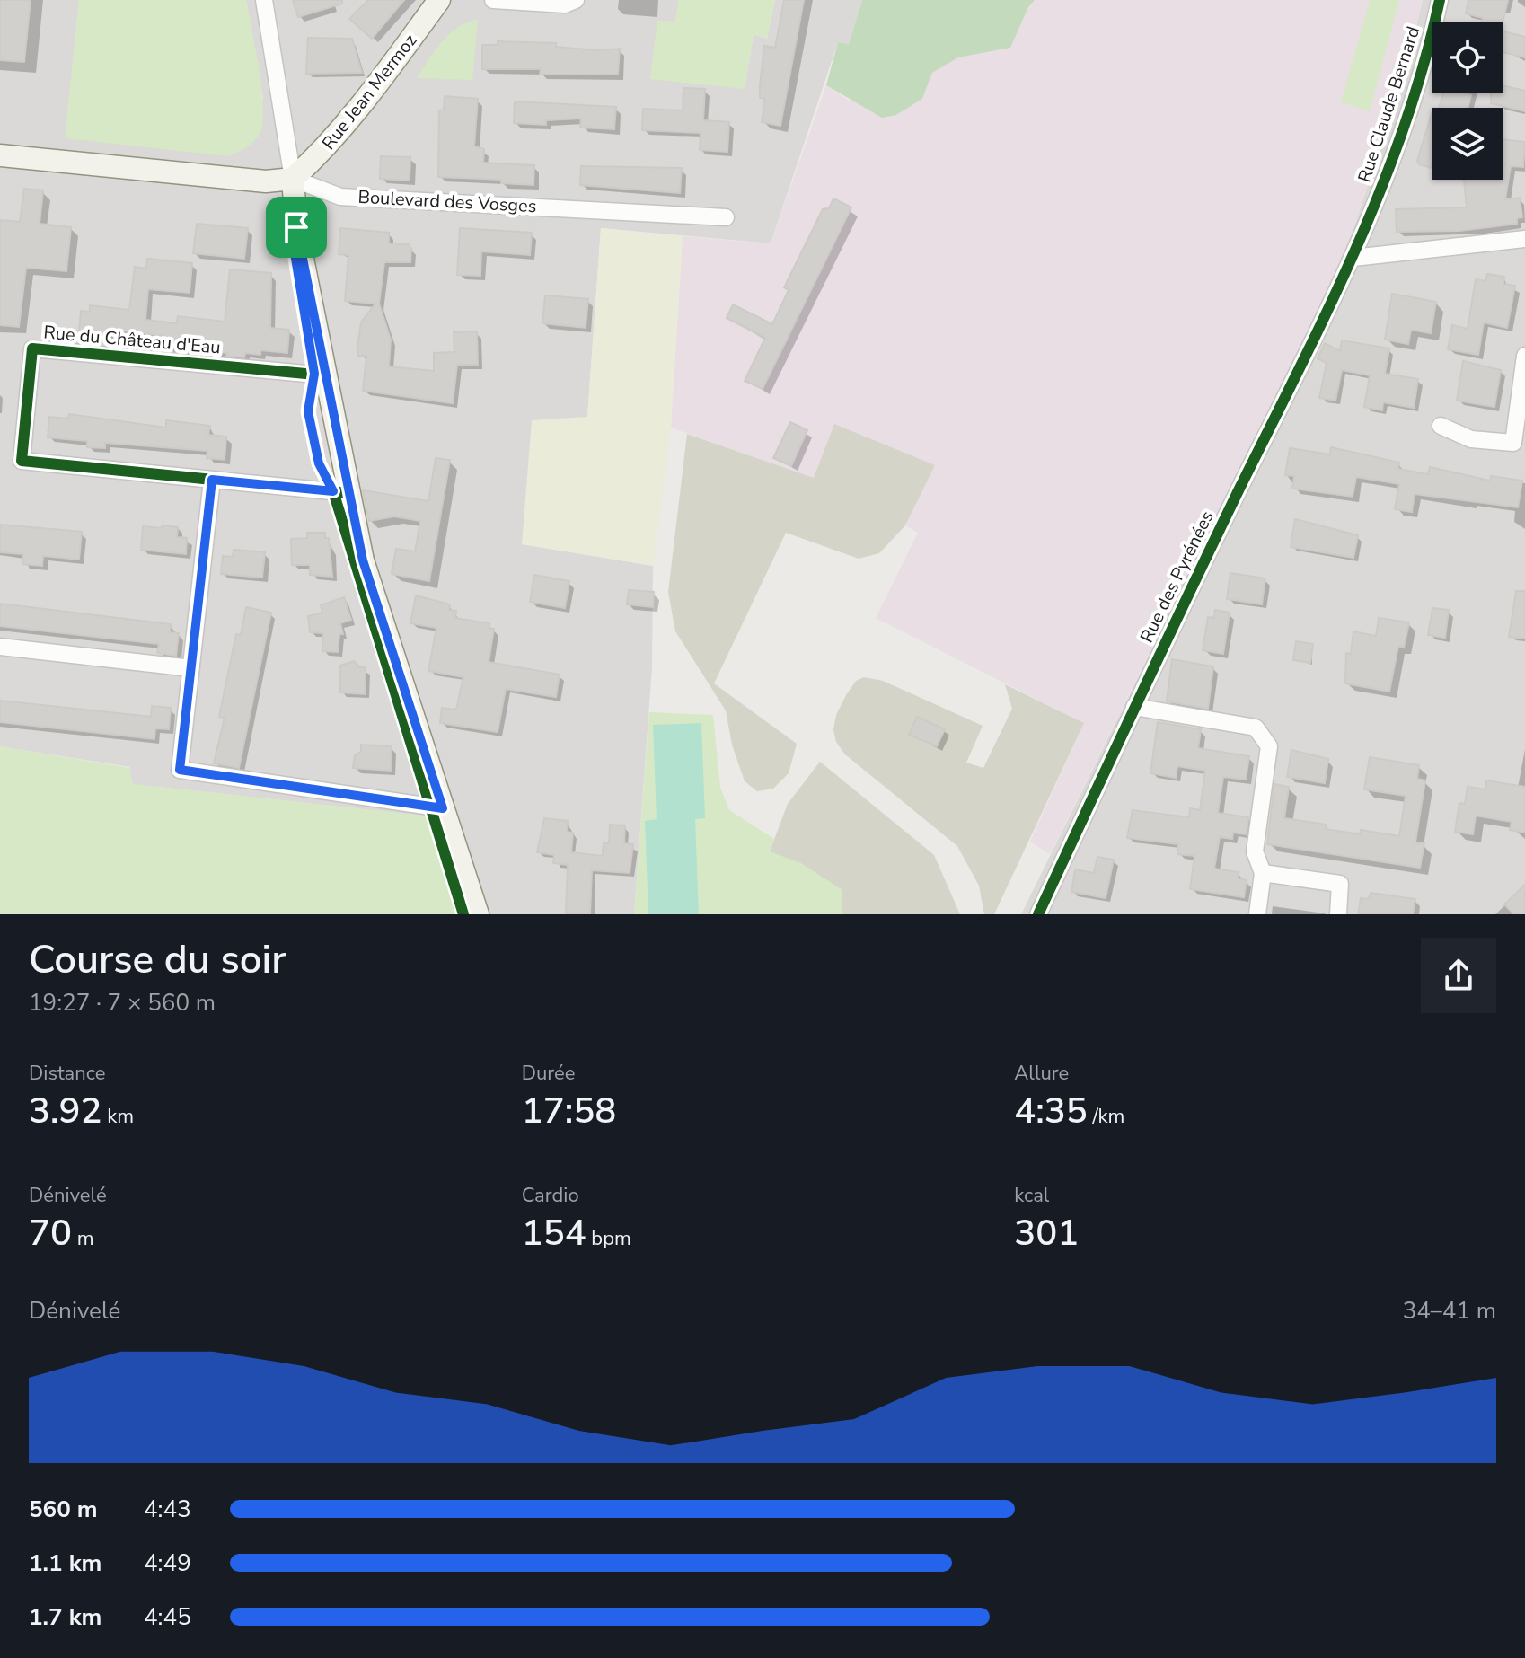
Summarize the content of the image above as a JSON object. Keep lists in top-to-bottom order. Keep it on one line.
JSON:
{"streets":{"main road":["Rue Jean Mermoz","Boulevard des Vosges"],"street":["Rue Claude Bernard","Rue du Château d'Eau","Rue des Pyrénées"]},"crossings":[["Rue Jean Mermoz","Boulevard des Vosges"],["Rue Claude Bernard","Rue des Pyrénées"]],"page":{"heading":["Course du soir","19:27 · 7 × 560 m"],"stats":[["Distance","3.92 km"],["Durée","17:58"],["Allure","4:35 /km"],["Dénivelé","70 m"],["Cardio","154 bpm"],["kcal","301"]],"chart":["Dénivelé","34–41 m"],"list":[{"name":"560 m","note":"4:43"},{"name":"1.1 km","note":"4:49"},{"name":"1.7 km","note":"4:45"}]}}
